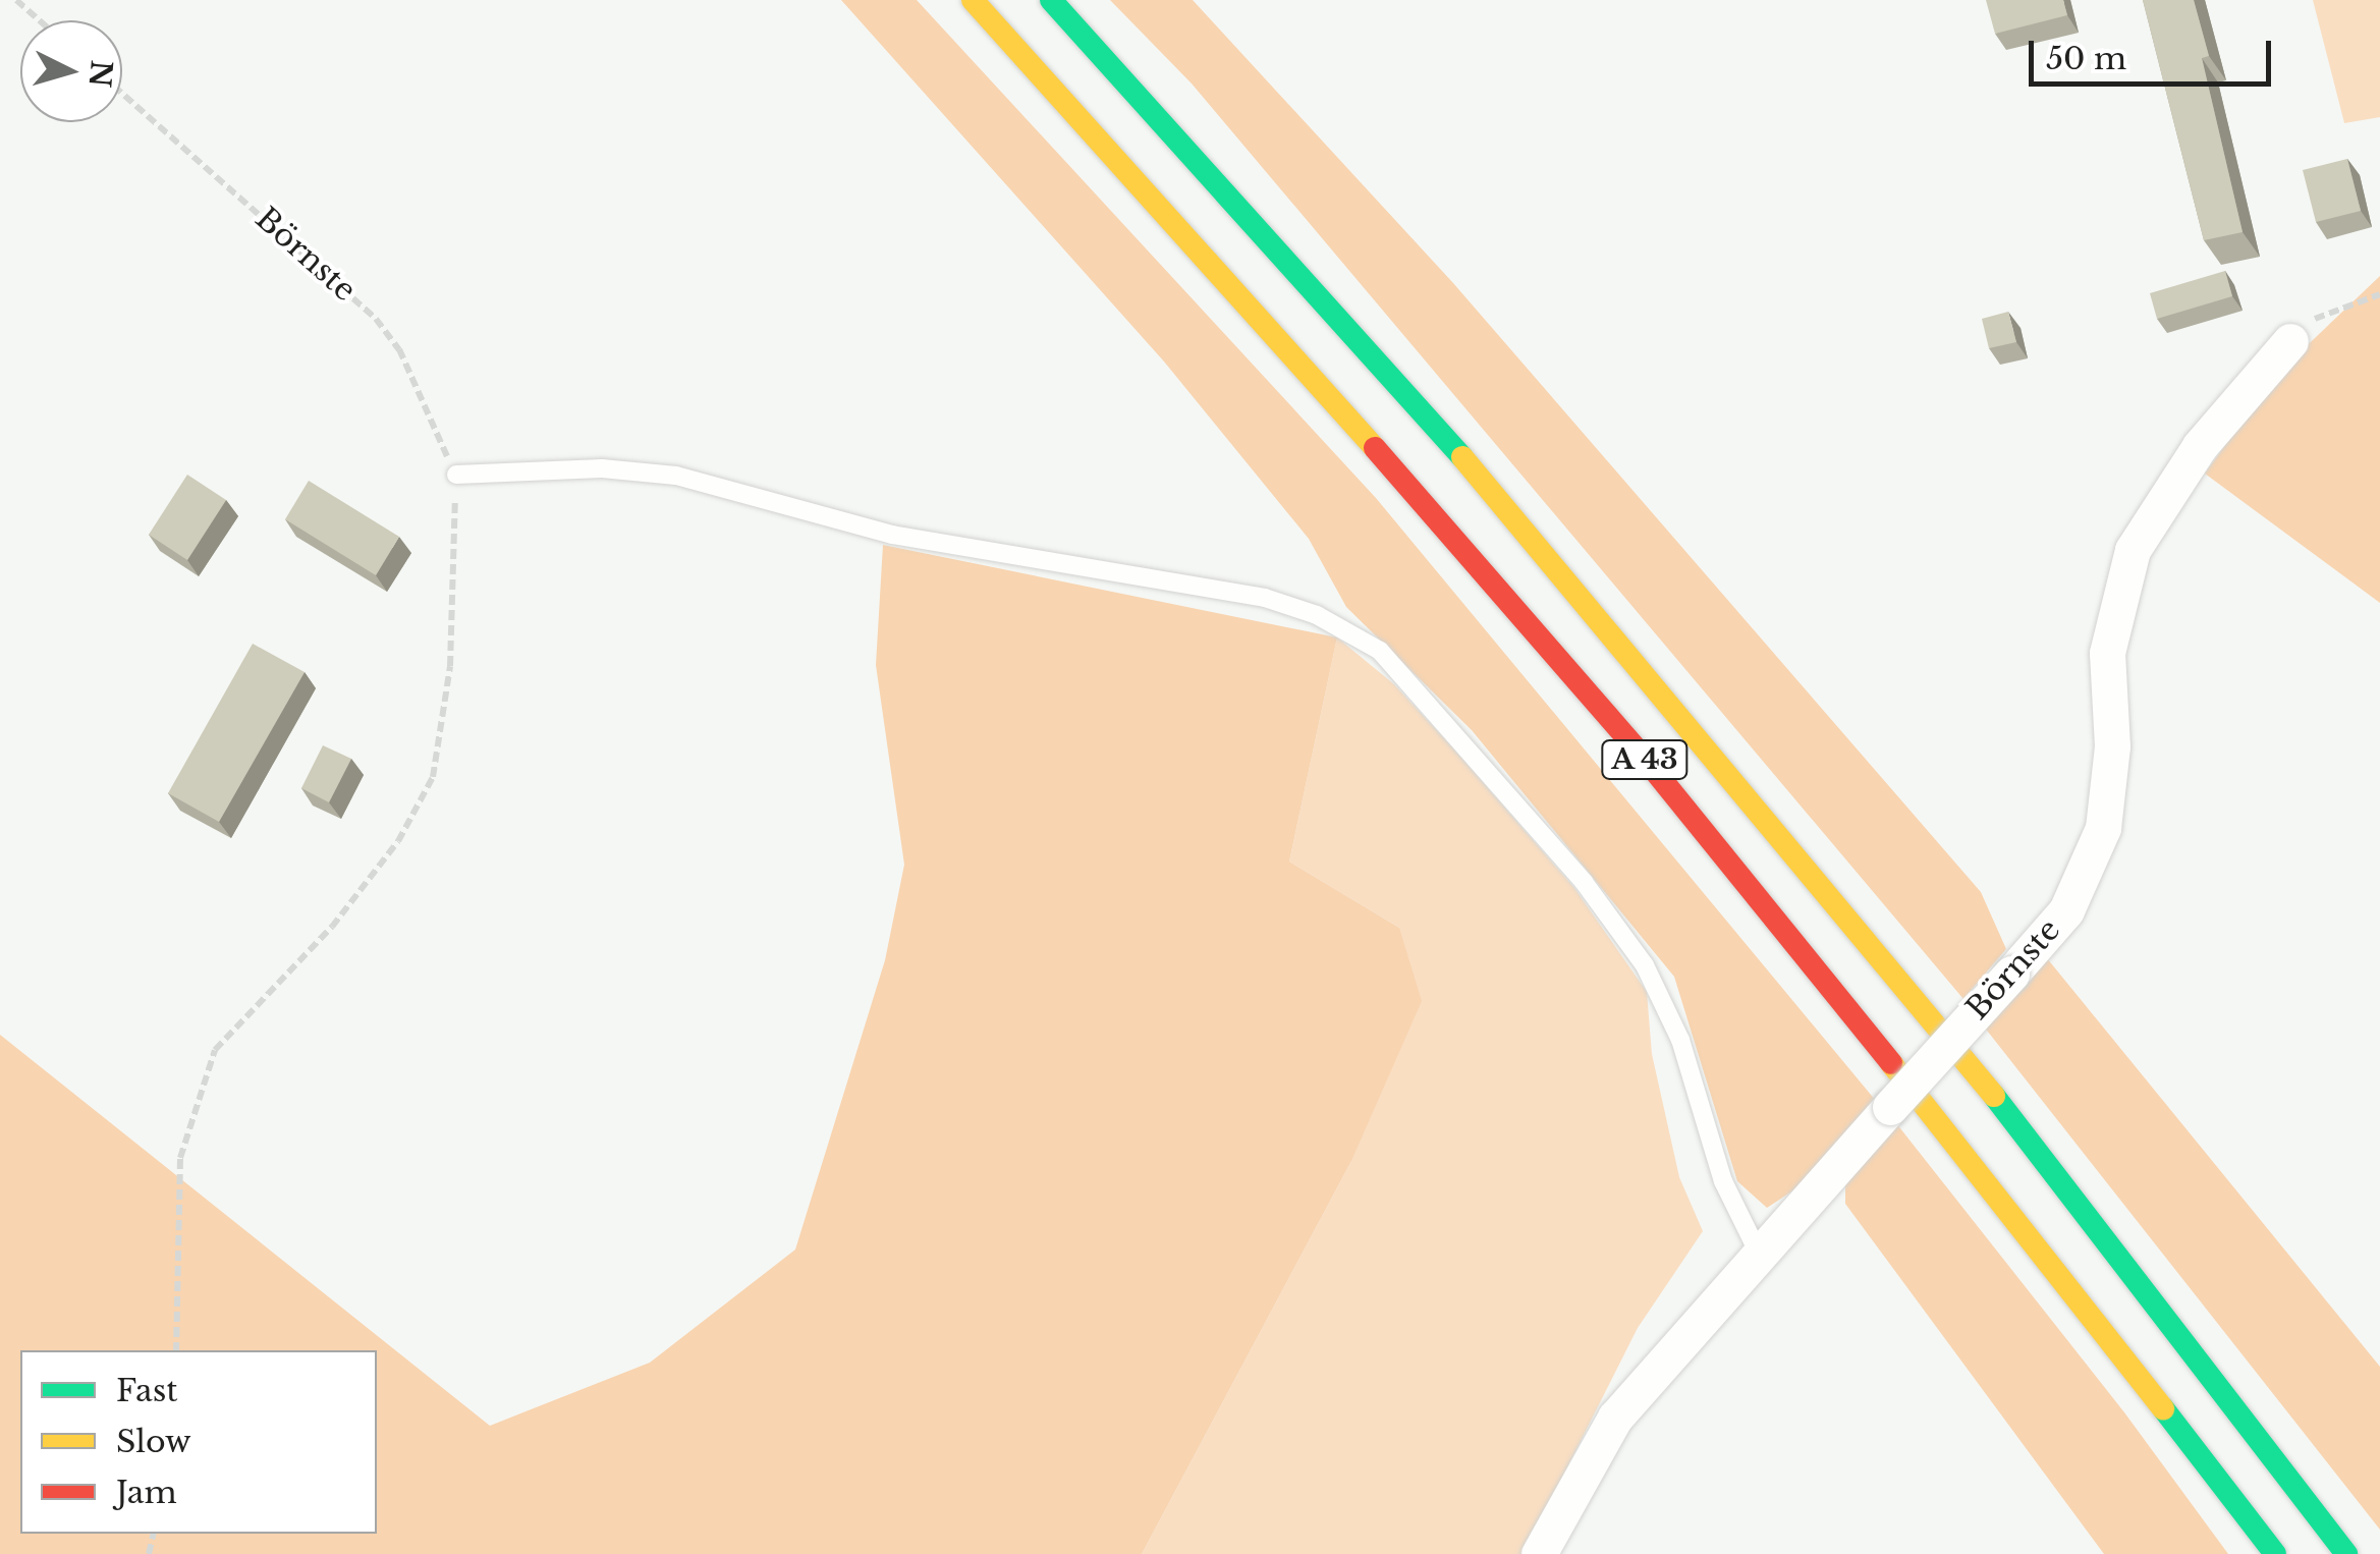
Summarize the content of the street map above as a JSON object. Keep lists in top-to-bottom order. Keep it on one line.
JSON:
{"streets":{"highway":["A 43"],"street":["Börnste"]},"legend":["Fast","Slow","Jam"],"scale_bar":"50 m","north":"right"}
